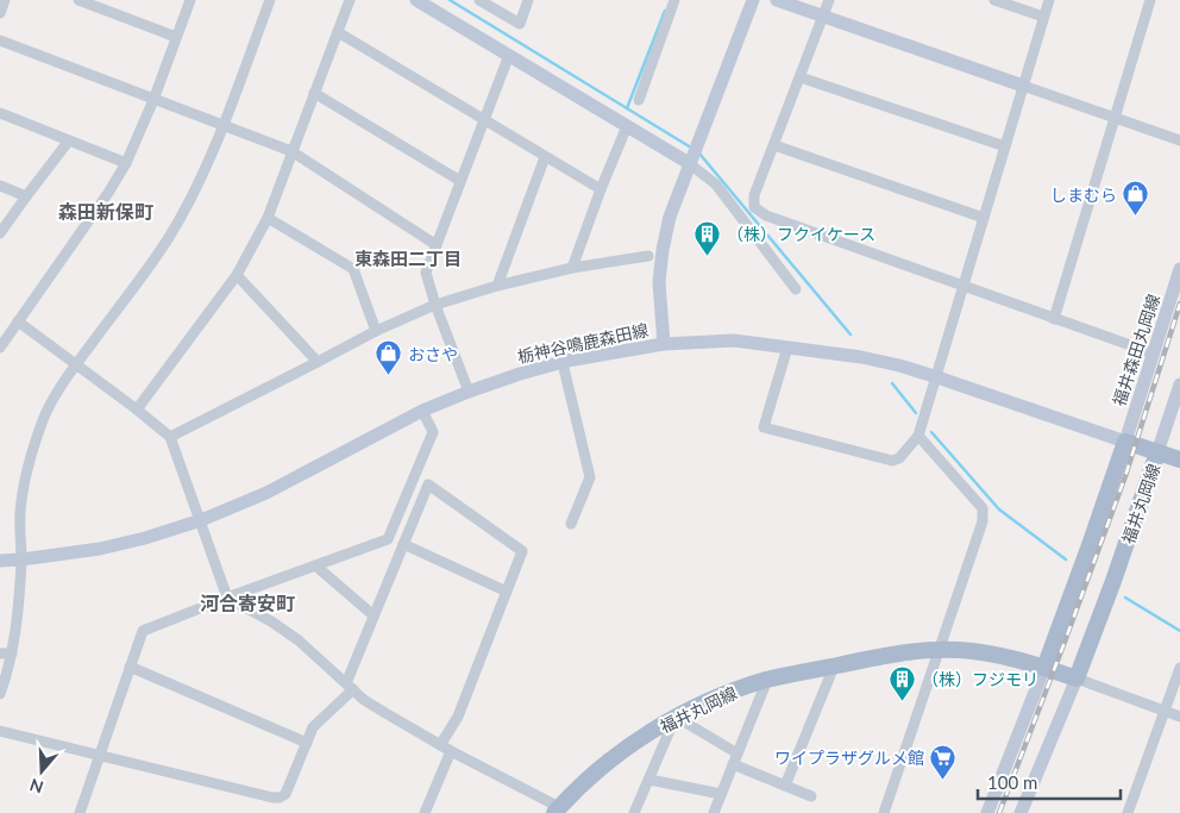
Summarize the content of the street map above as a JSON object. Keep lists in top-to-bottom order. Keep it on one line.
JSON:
{"streets":{"main road":["栃神谷鳴鹿森田線","福井森田丸岡線","福井丸岡線"]},"crossings":[["栃神谷鳴鹿森田線","福井森田丸岡線"],["栃神谷鳴鹿森田線","福井丸岡線"],["福井森田丸岡線","福井丸岡線"]],"districts":["森田新保町","東森田二丁目","河合寄安町"],"places":{"shop":["しまむら","おさや"],"building":["（株）フクイケース","（株）フジモリ"],"supermarket":["ワイプラザグルメ館"]},"scale_bar":"100 m","north":"bottom"}
